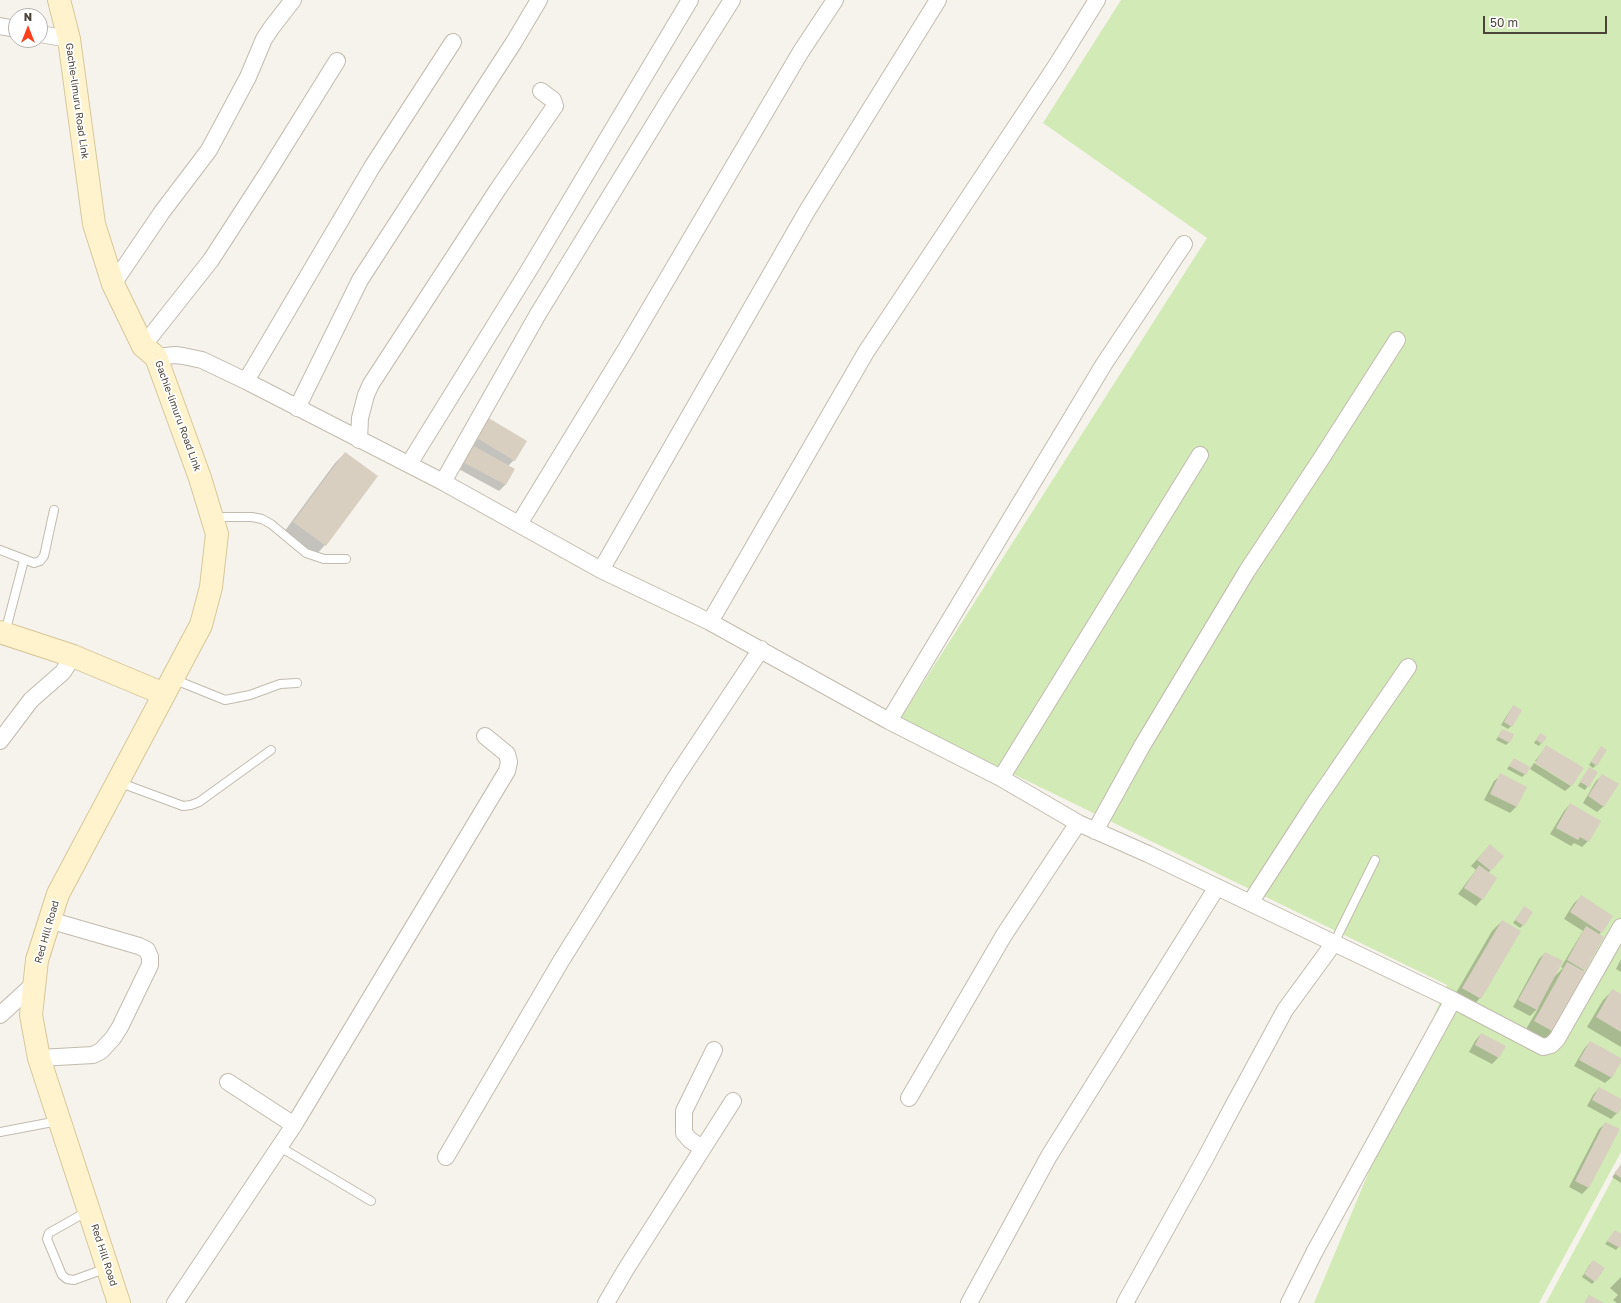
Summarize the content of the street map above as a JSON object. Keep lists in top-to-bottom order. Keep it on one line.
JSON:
{"streets":{"street":["Gachie-limuru Road Link","Red Hill Road"]},"crossings":[["Gachie-limuru Road Link","Red Hill Road"]],"scale_bar":"50 m","north":"top"}
